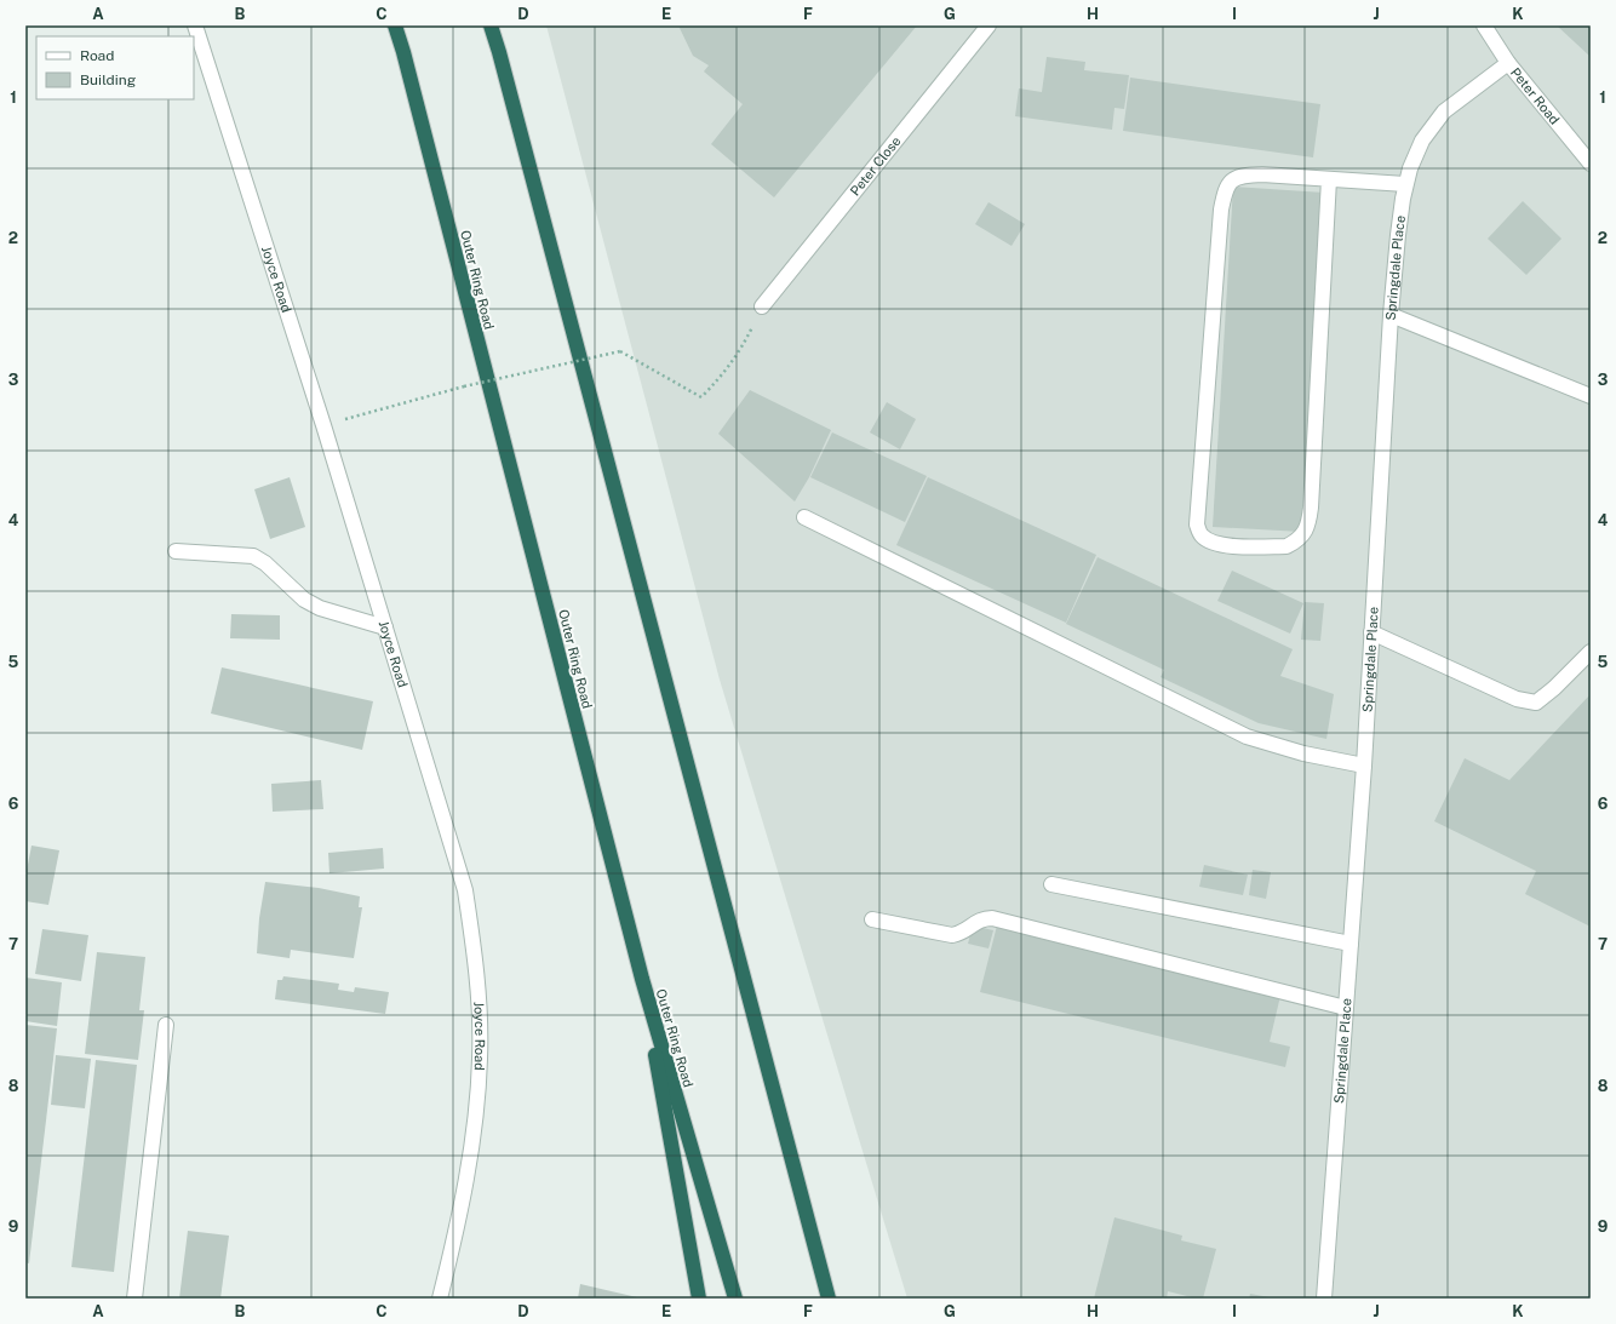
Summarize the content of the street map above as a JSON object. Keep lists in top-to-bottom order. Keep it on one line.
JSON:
{"streets":{"highway":["Outer Ring Road"],"street":["Peter Road","Peter Close","Springdale Place","Joyce Road"]},"crossings":[["Peter Road","Springdale Place"]],"legend":["Road","Building"],"grid":{"columns":["A","B","C","D","E","F","G","H","I","J","K"],"rows":["1","2","3","4","5","6","7","8","9"]}}
